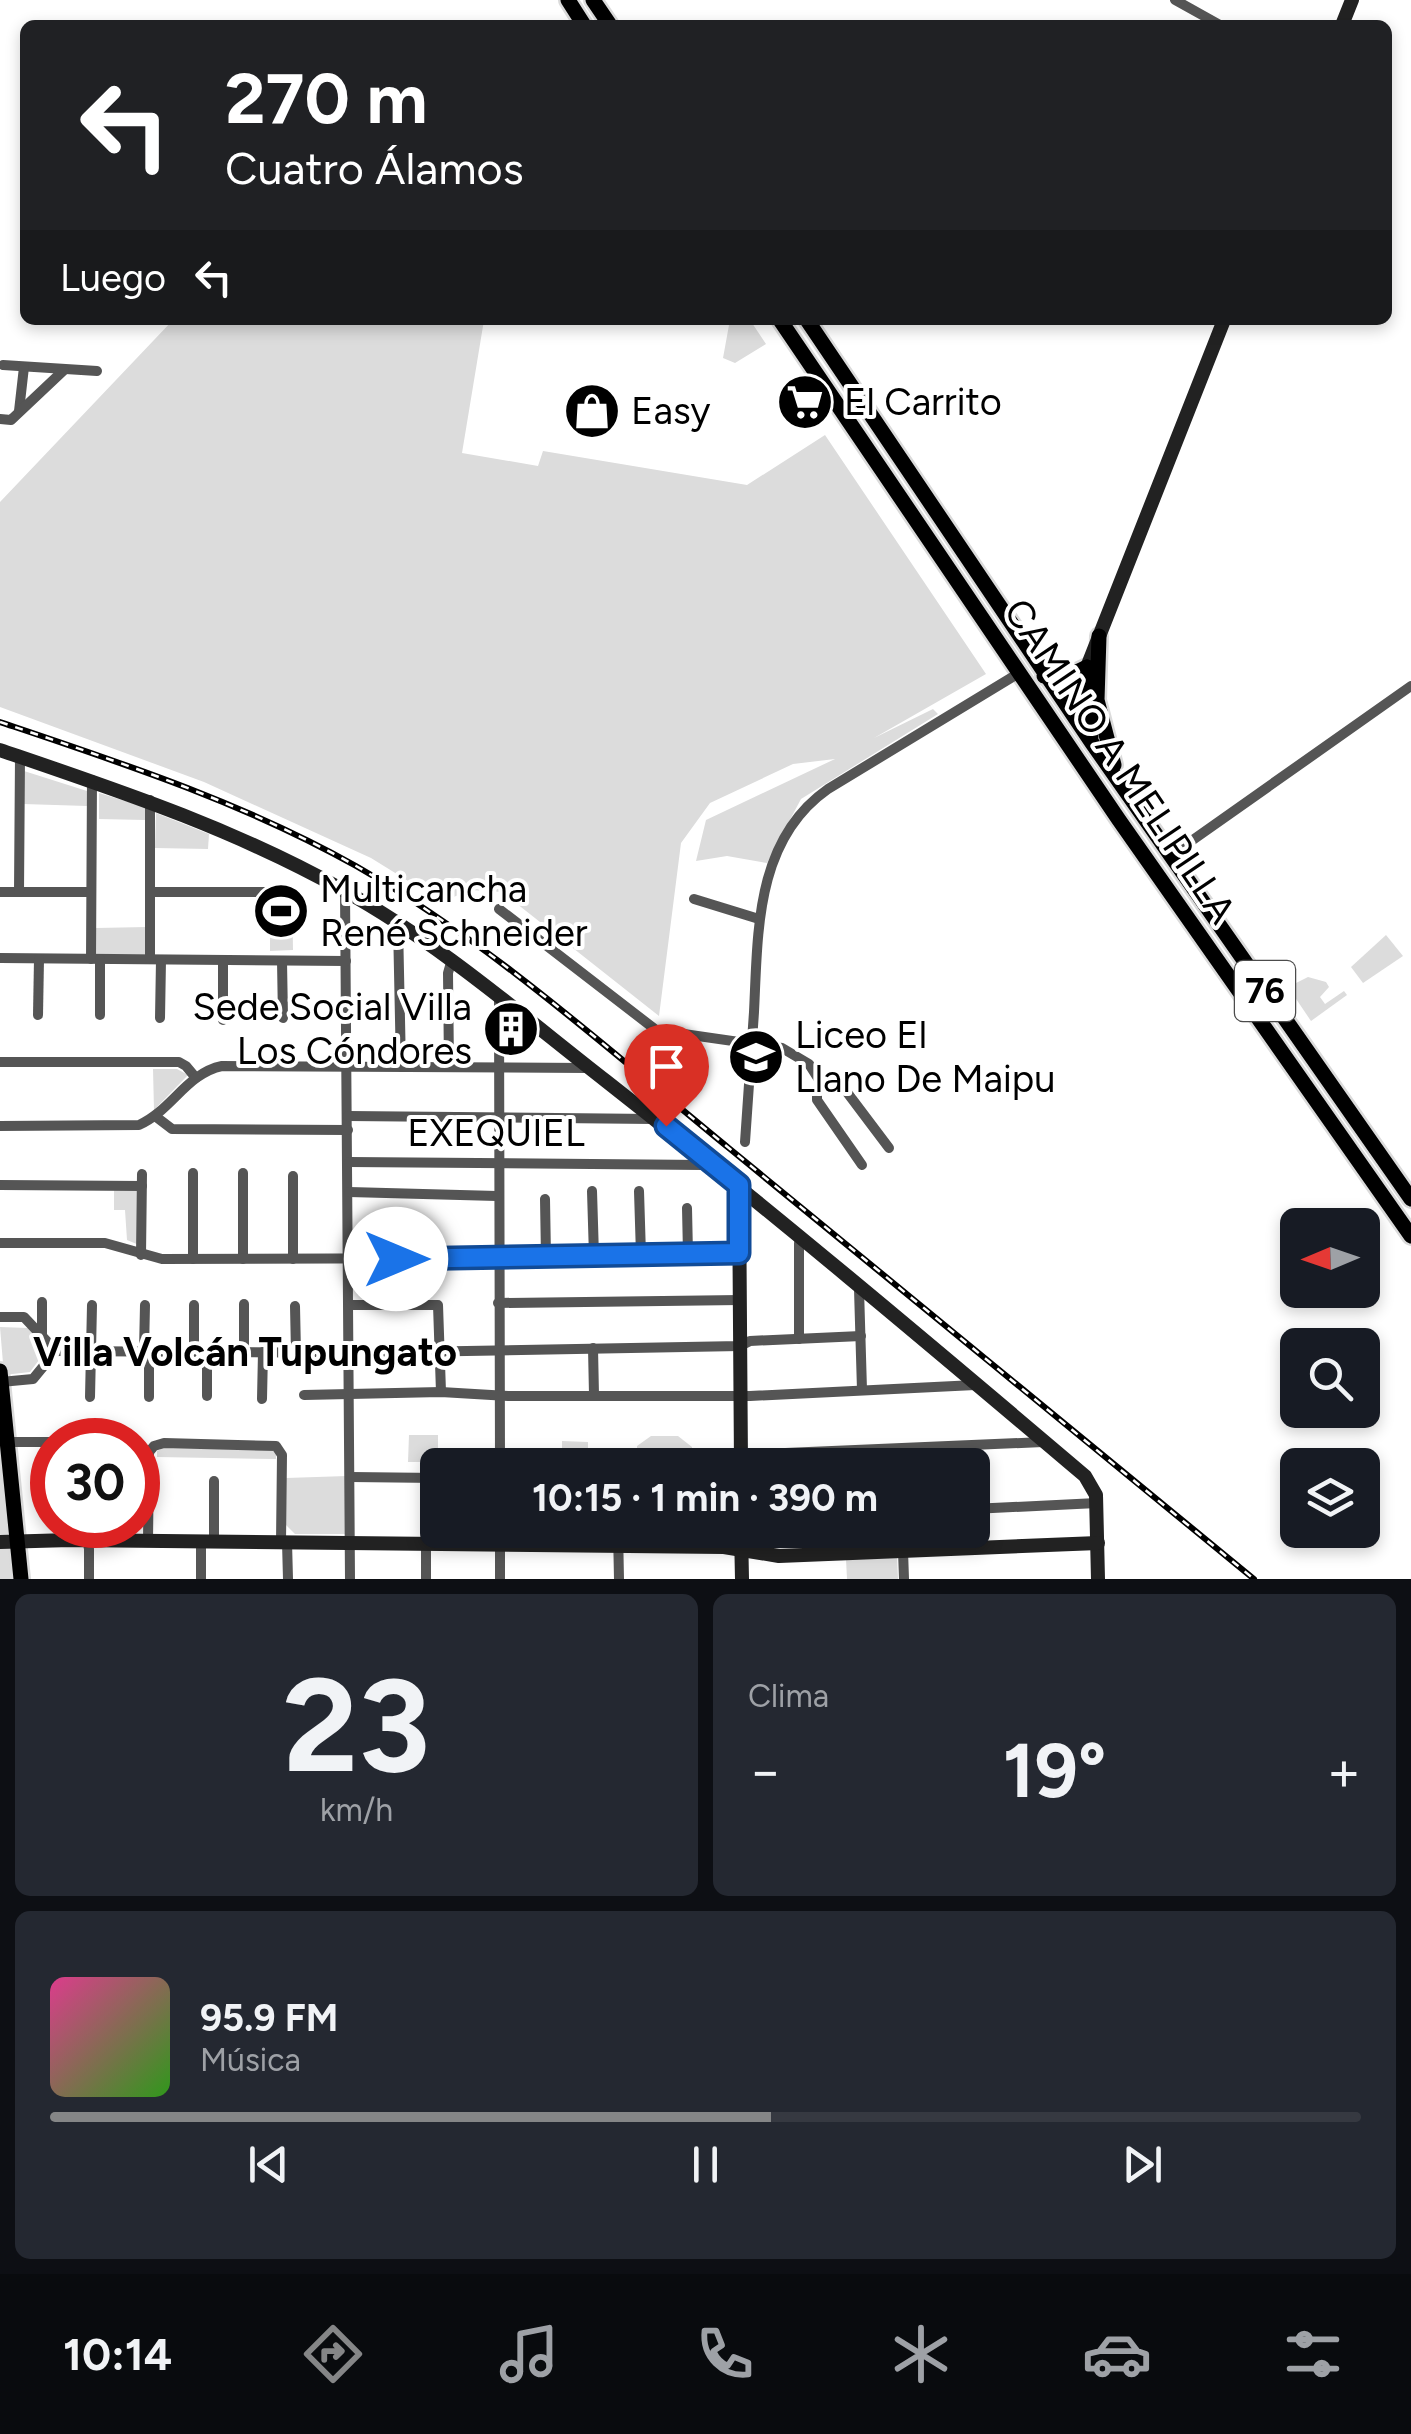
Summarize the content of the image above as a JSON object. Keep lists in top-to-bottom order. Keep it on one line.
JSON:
{"streets":{"main road":["CAMINO A MELIPILLA","76"],"street":["EXEQUIEL"]},"districts":["Villa Volcán Tupungato"],"places":{"supermarket":["El Carrito"],"shop":["Easy"],"sports":["Multicancha René Schneider"],"building":["Sede Social Villa Los Cóndores"],"school or university":["Liceo El Llano De Maipu"]},"north":"left","page":{"turn":["270 m","Cuatro Álamos"],"then":"Luego","limit":"30","trip":"10:15 · 1 min · 390 m","tile":[["23","km/h"],"Clima"],"heat":["−","19°","+"],"song":["95.9 FM","Música"],"tabs":"10:14"}}
